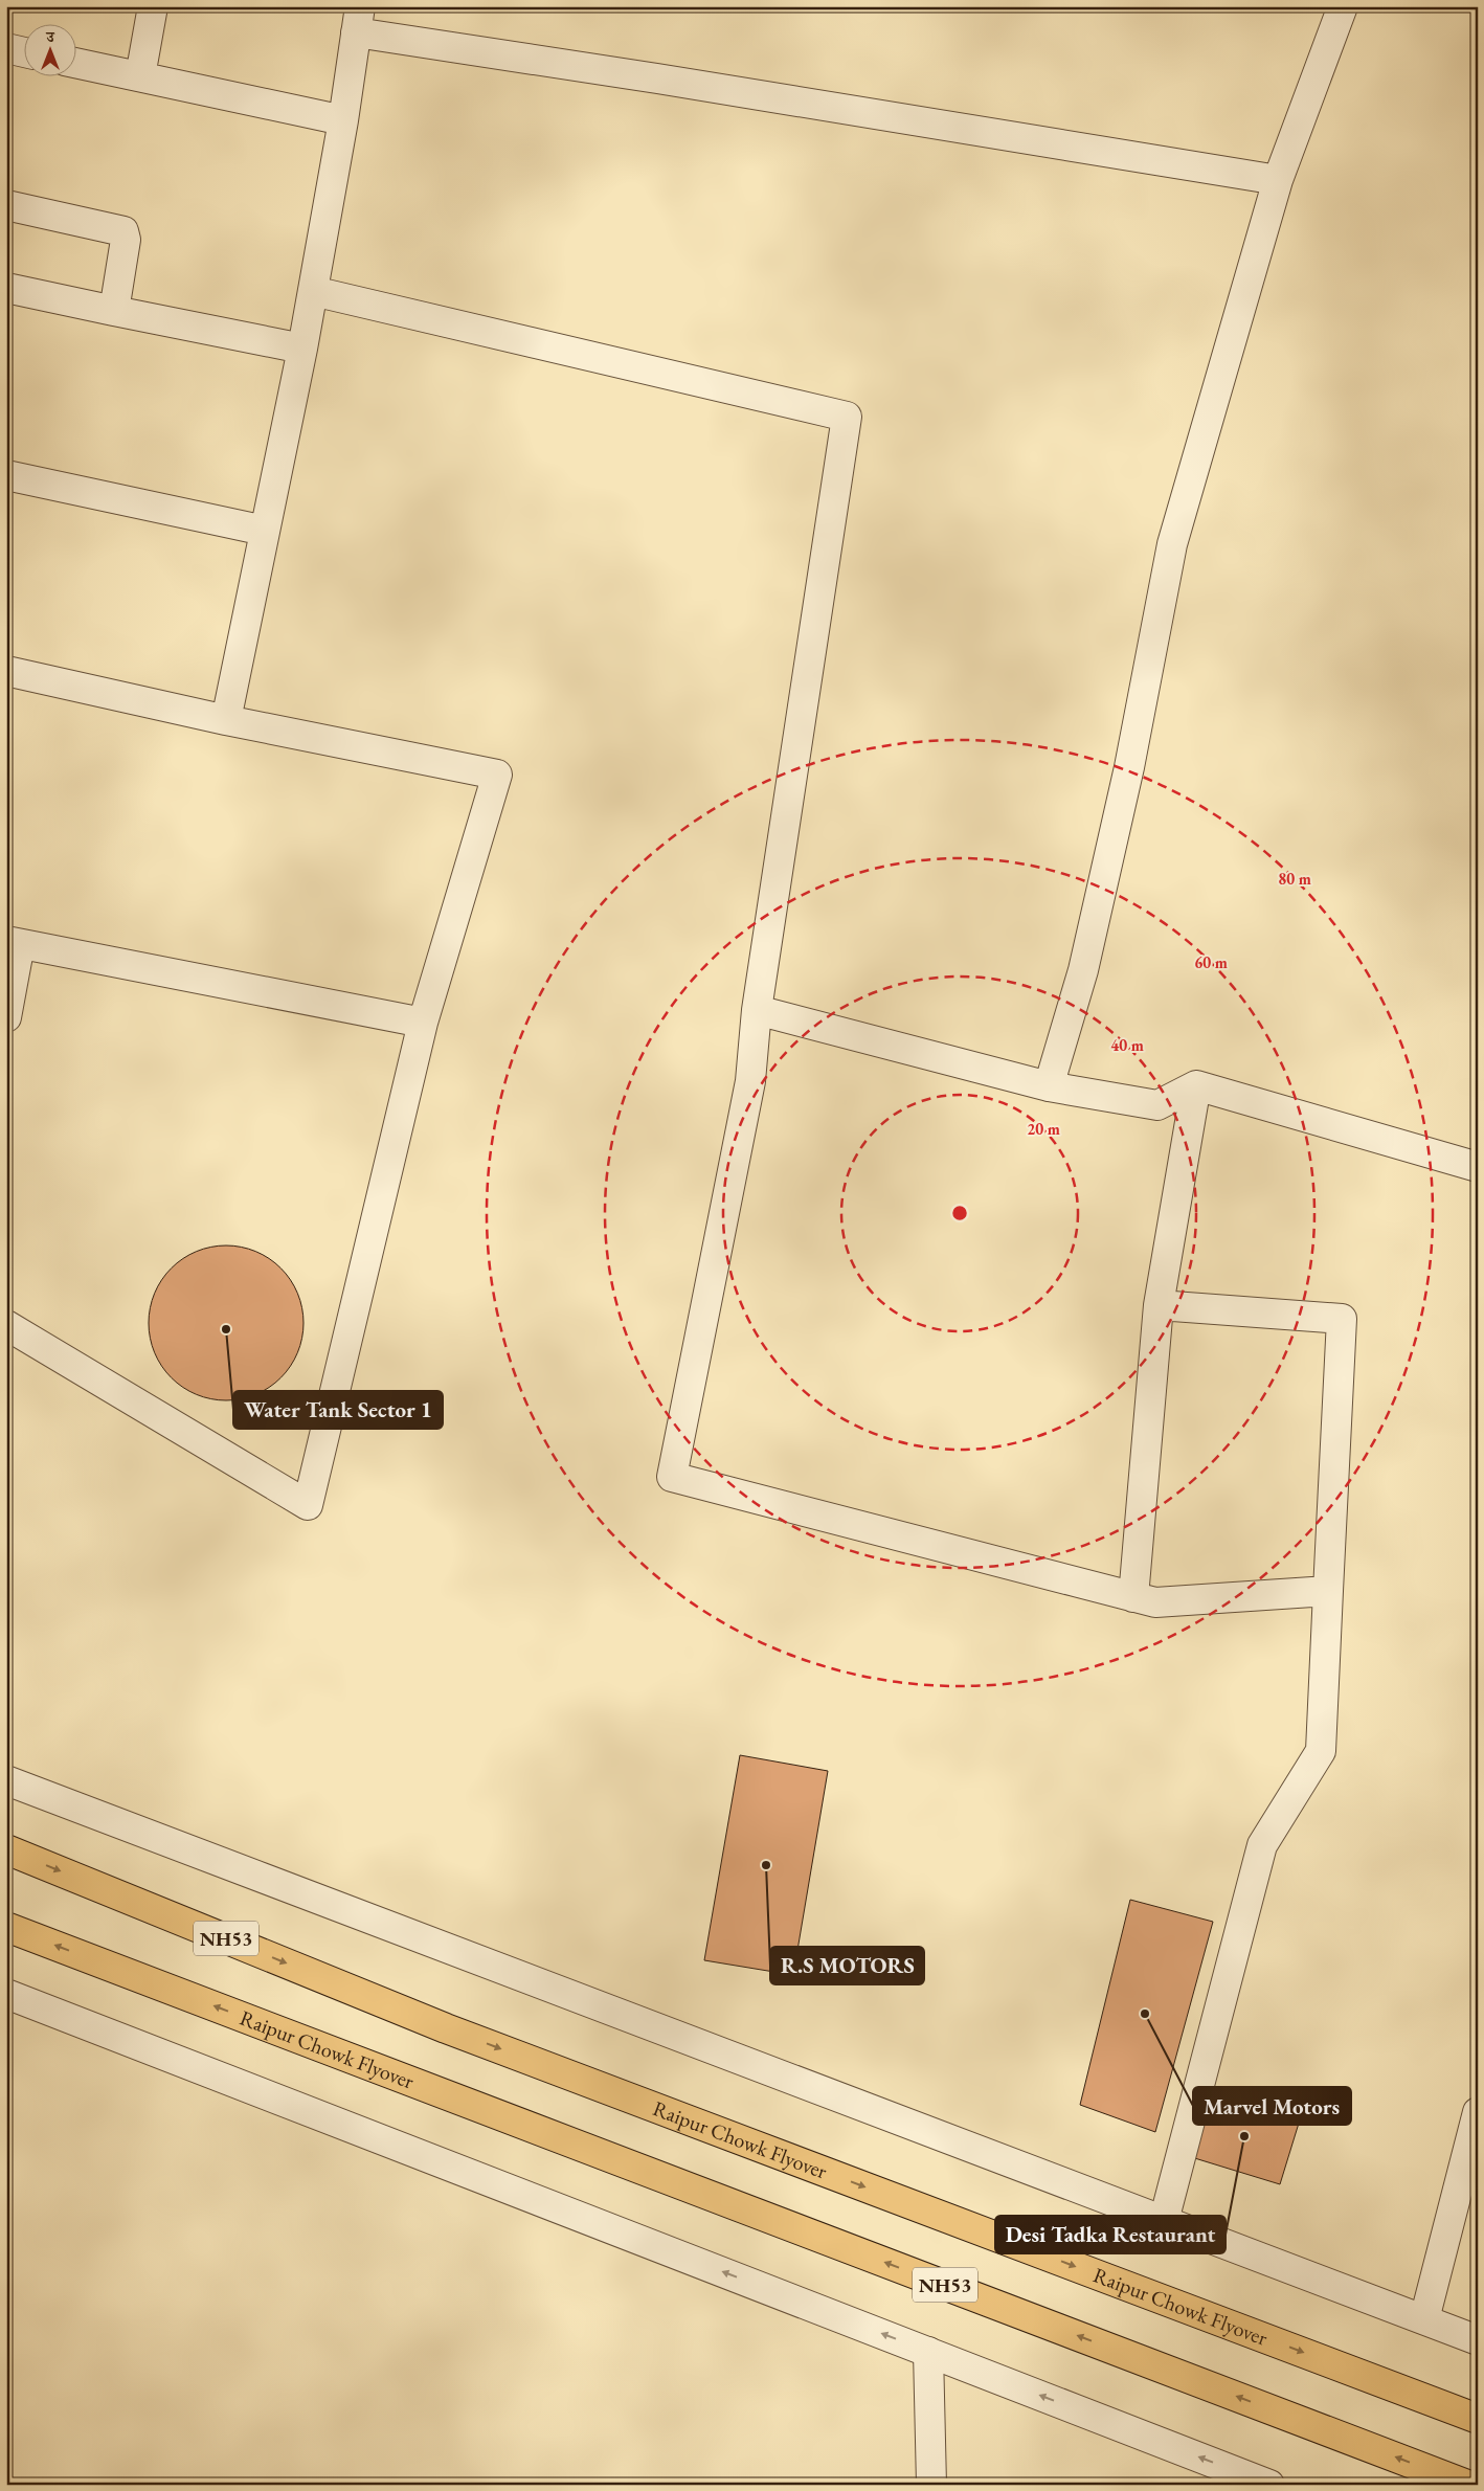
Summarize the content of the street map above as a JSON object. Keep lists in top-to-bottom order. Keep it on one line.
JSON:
{"streets":{"highway":["NH53","Raipur Chowk Flyover"]},"places":["Water Tank Sector 1","R.S MOTORS","Marvel Motors","Desi Tadka Restaurant"],"north":"top","rings":["80 m","60 m","40 m","20 m"]}
